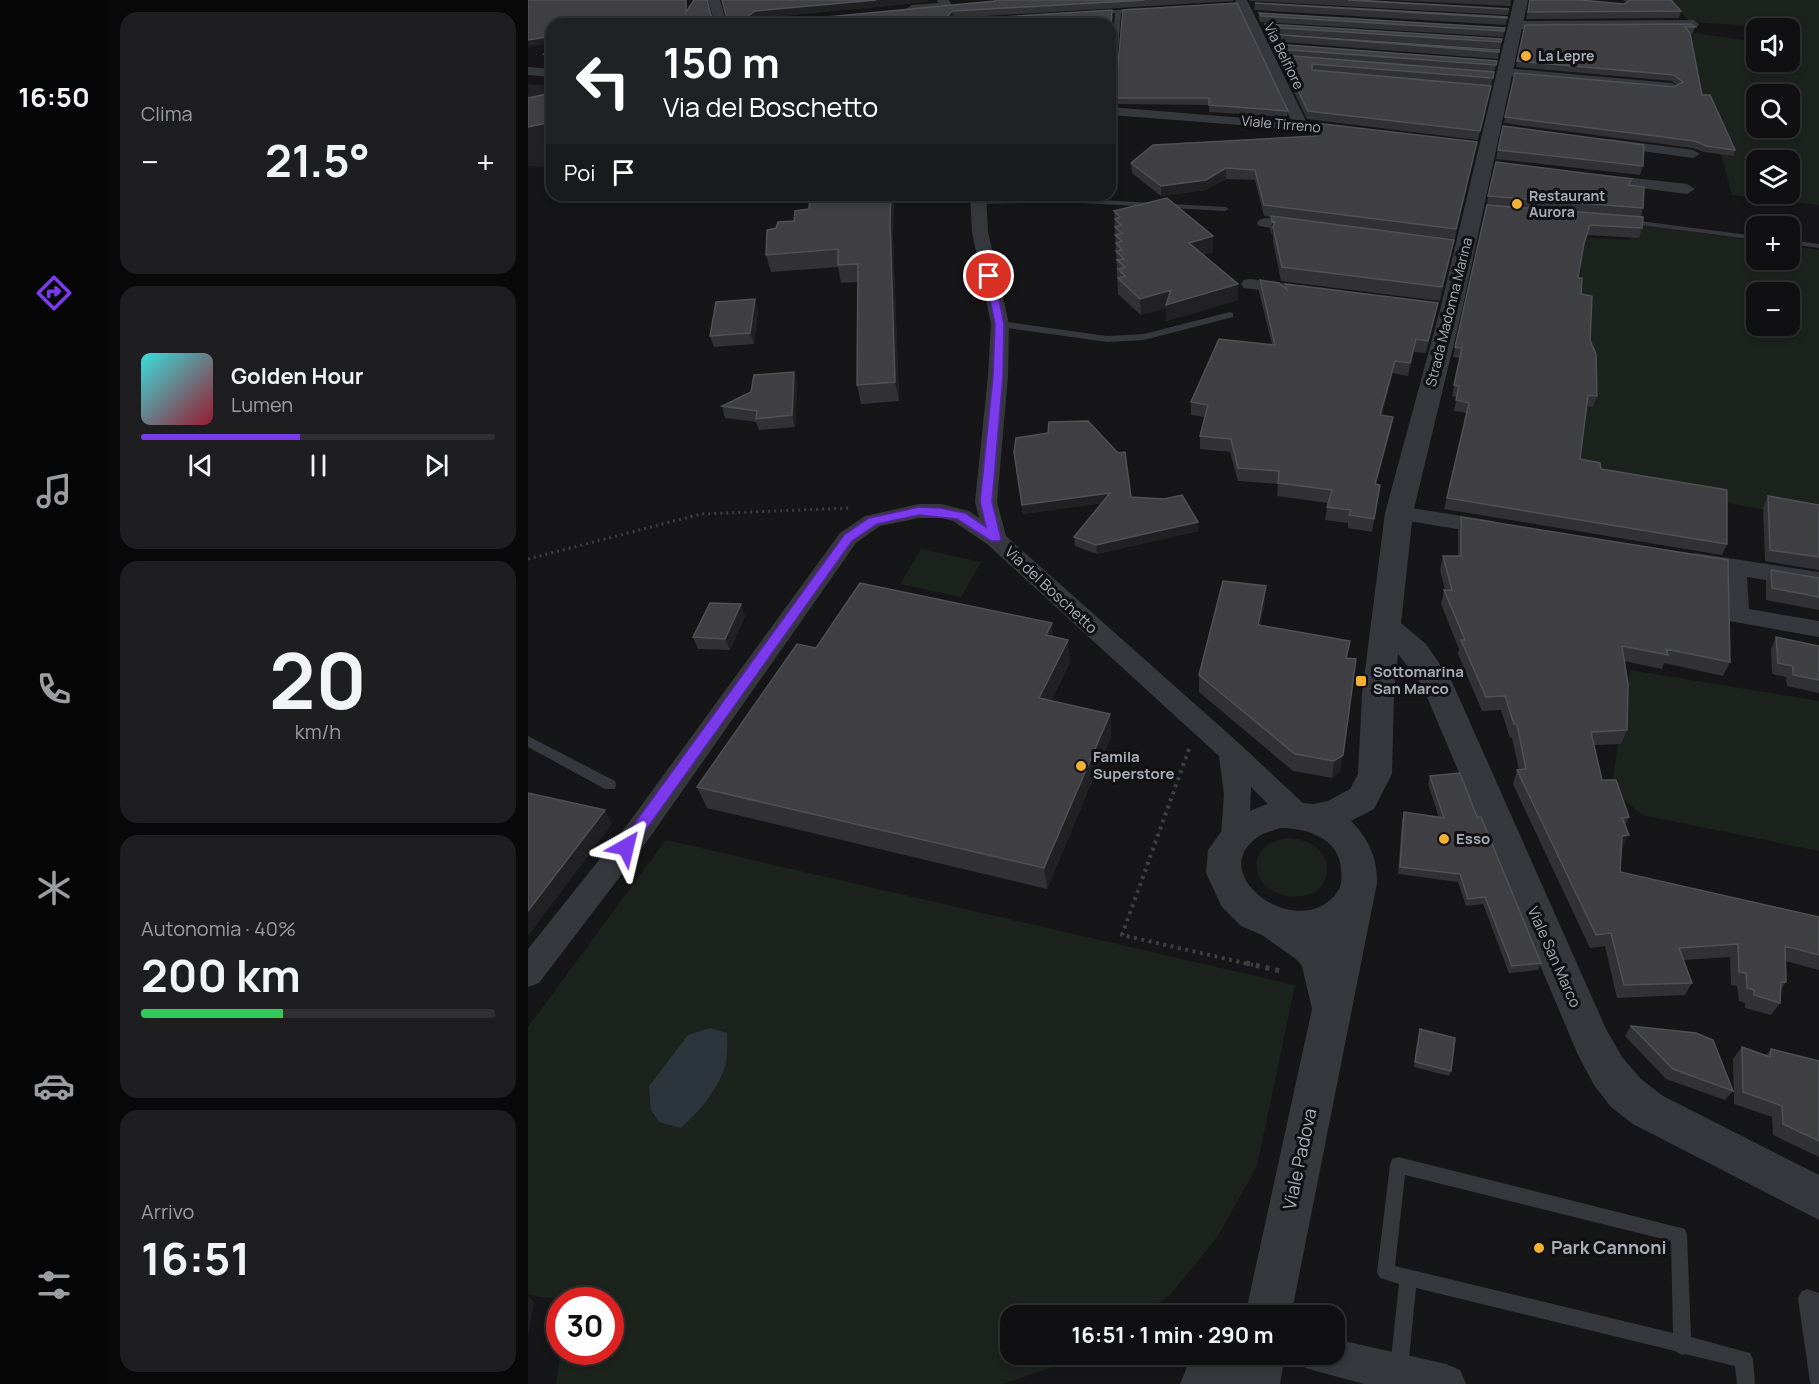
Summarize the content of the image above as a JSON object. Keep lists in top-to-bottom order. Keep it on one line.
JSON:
{"streets":{"street":["Via Belfiore","Viale Tirreno","Strada Madonna Marina","Via del Boschetto","Viale San Marco","Viale Padova"]},"crossings":[["Via Belfiore","Viale Tirreno"],["Strada Madonna Marina","Viale San Marco"],["Via del Boschetto","Viale Padova"]],"places":{"other":["La Lepre","Restaurant Aurora","Famila Superstore","Esso","Park Cannoni"],"transit":["Sottomarina San Marco"]},"page":{"tabs":"16:50","tile":["Clima",["20","km/h"],["Autonomia · 40%","200 km"],["Arrivo","16:51"]],"map_buttons":["+","−"],"turn":["150 m","Via del Boschetto"],"heat":["−","21.5°","+"],"then":"Poi","song":["Golden Hour","Lumen"],"limit":"30","trip":"16:51 · 1 min · 290 m"}}
